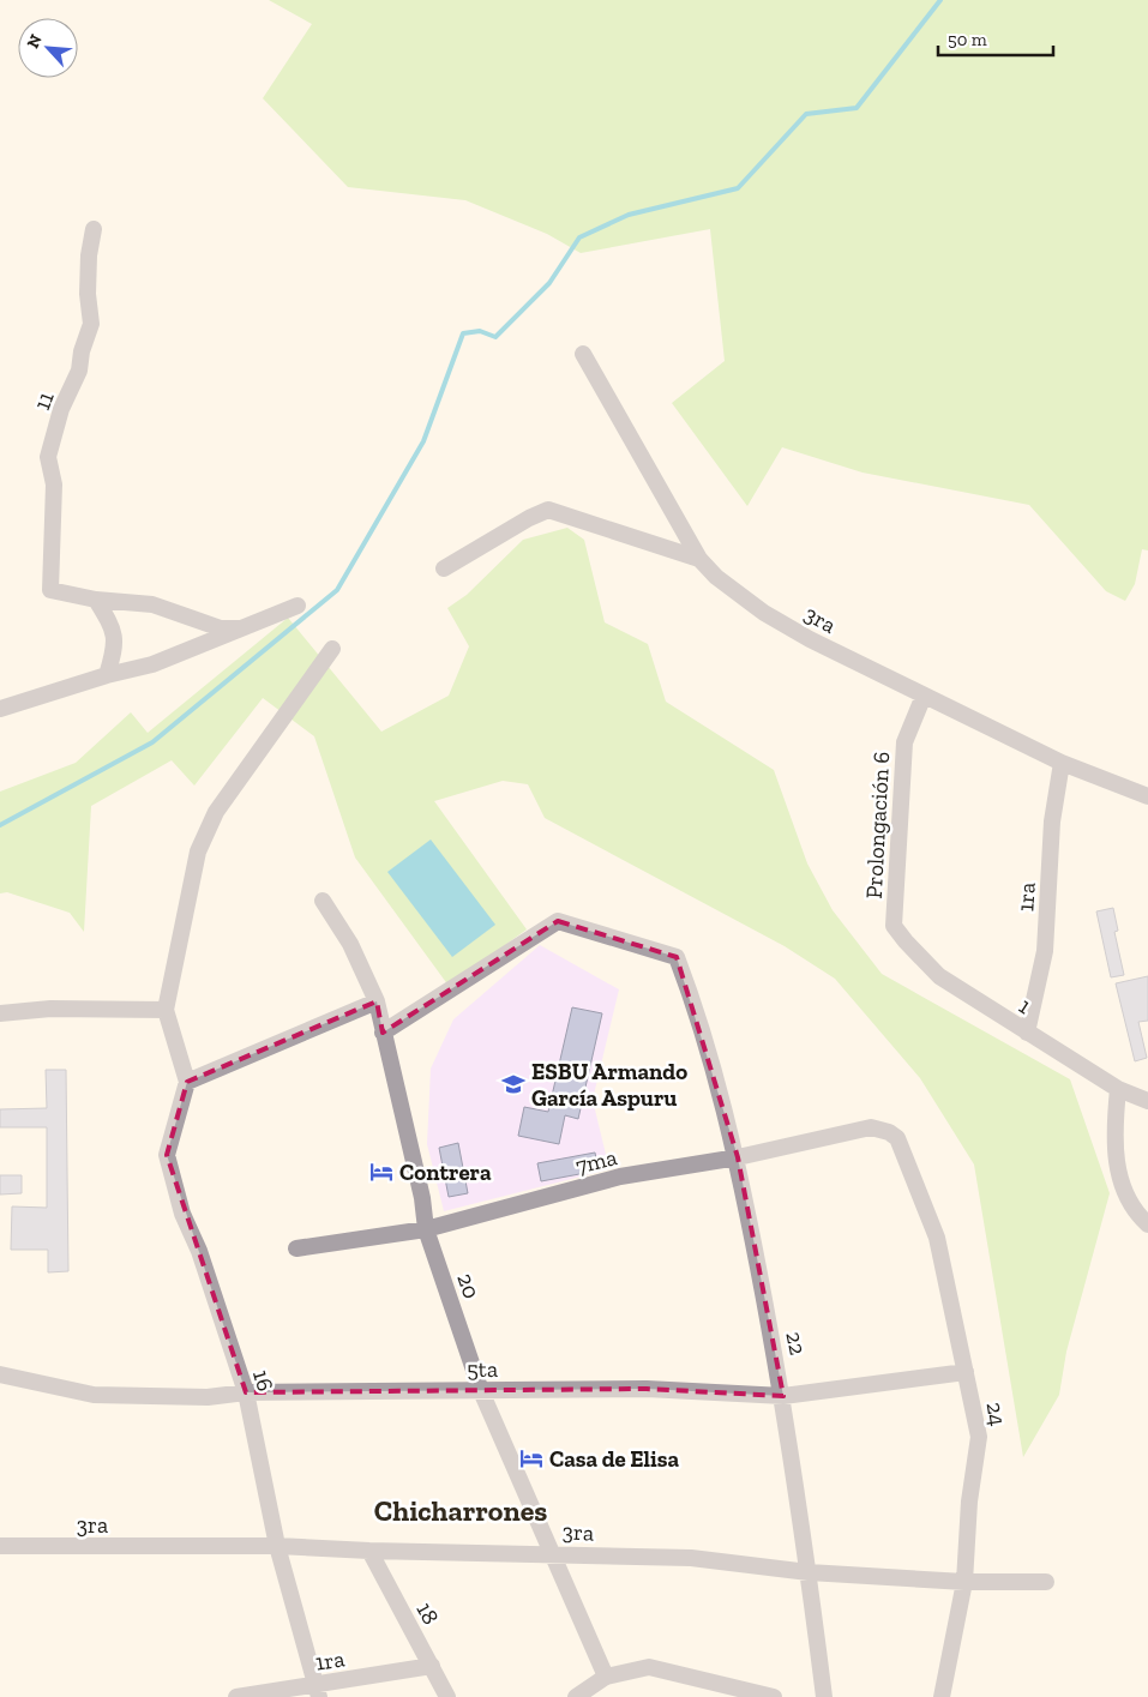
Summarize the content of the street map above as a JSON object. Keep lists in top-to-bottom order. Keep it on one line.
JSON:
{"streets":{"street":["11","3ra","Prolongación 6","1ra","1","7ma","20","22","5ta","16","24","18"]},"crossings":[["3ra","Prolongación 6"],["3ra","1ra"],["3ra","20"],["3ra","22"],["3ra","16"],["3ra","24"],["3ra","18"],["Prolongación 6","1"],["1ra","1"],["1ra","16"],["1ra","18"],["7ma","20"],["7ma","22"],["7ma","24"],["20","22"],["20","5ta"],["22","5ta"],["5ta","16"],["5ta","24"]],"districts":["Chicharrones"],"places":{"school or university":["ESBU Armando García Aspuru"],"hotel":["Contrera","Casa de Elisa"]},"scale_bar":"50 m","north":"top left"}
